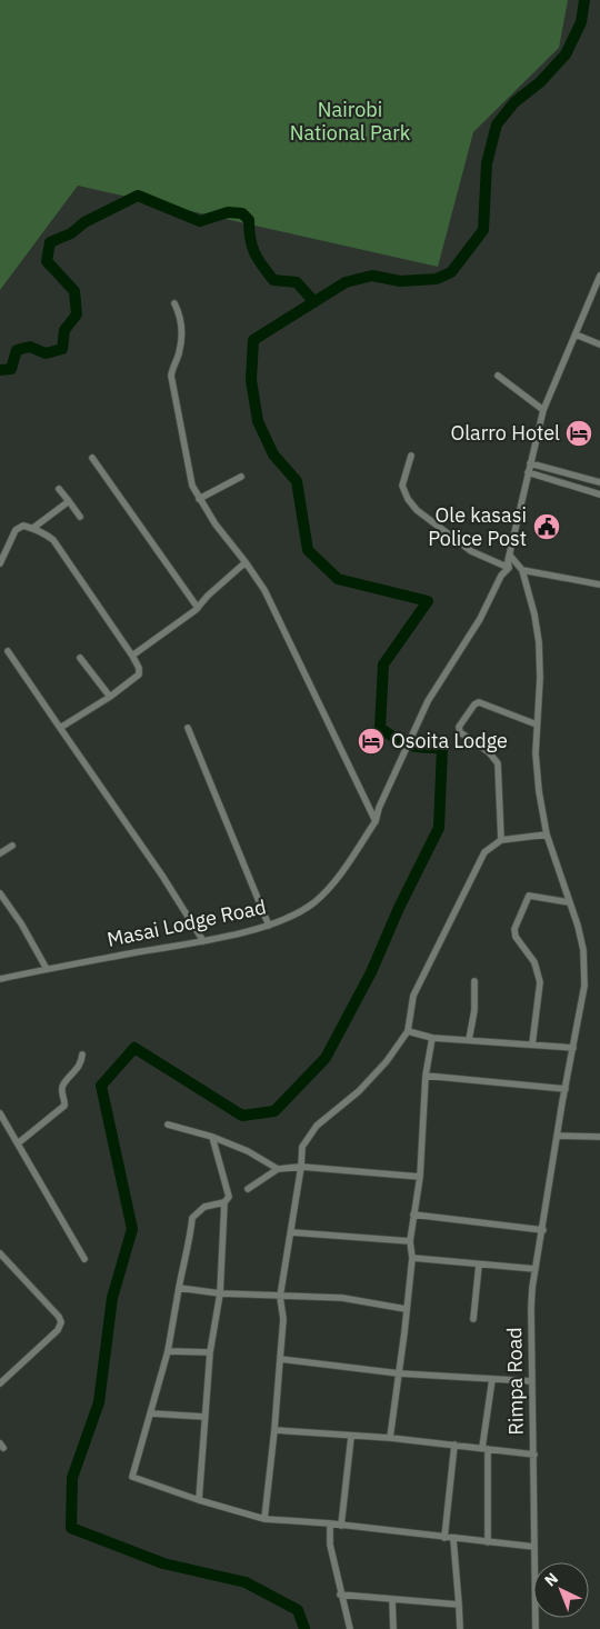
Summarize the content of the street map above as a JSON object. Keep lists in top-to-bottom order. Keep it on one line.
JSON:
{"streets":{"street":["Masai Lodge Road","Rimpa Road"]},"parks":["Nairobi National Park"],"places":{"hotel":["Olarro Hotel","Osoita Lodge"],"public building":["Ole kasasi Police Post"]},"north":"top left"}
